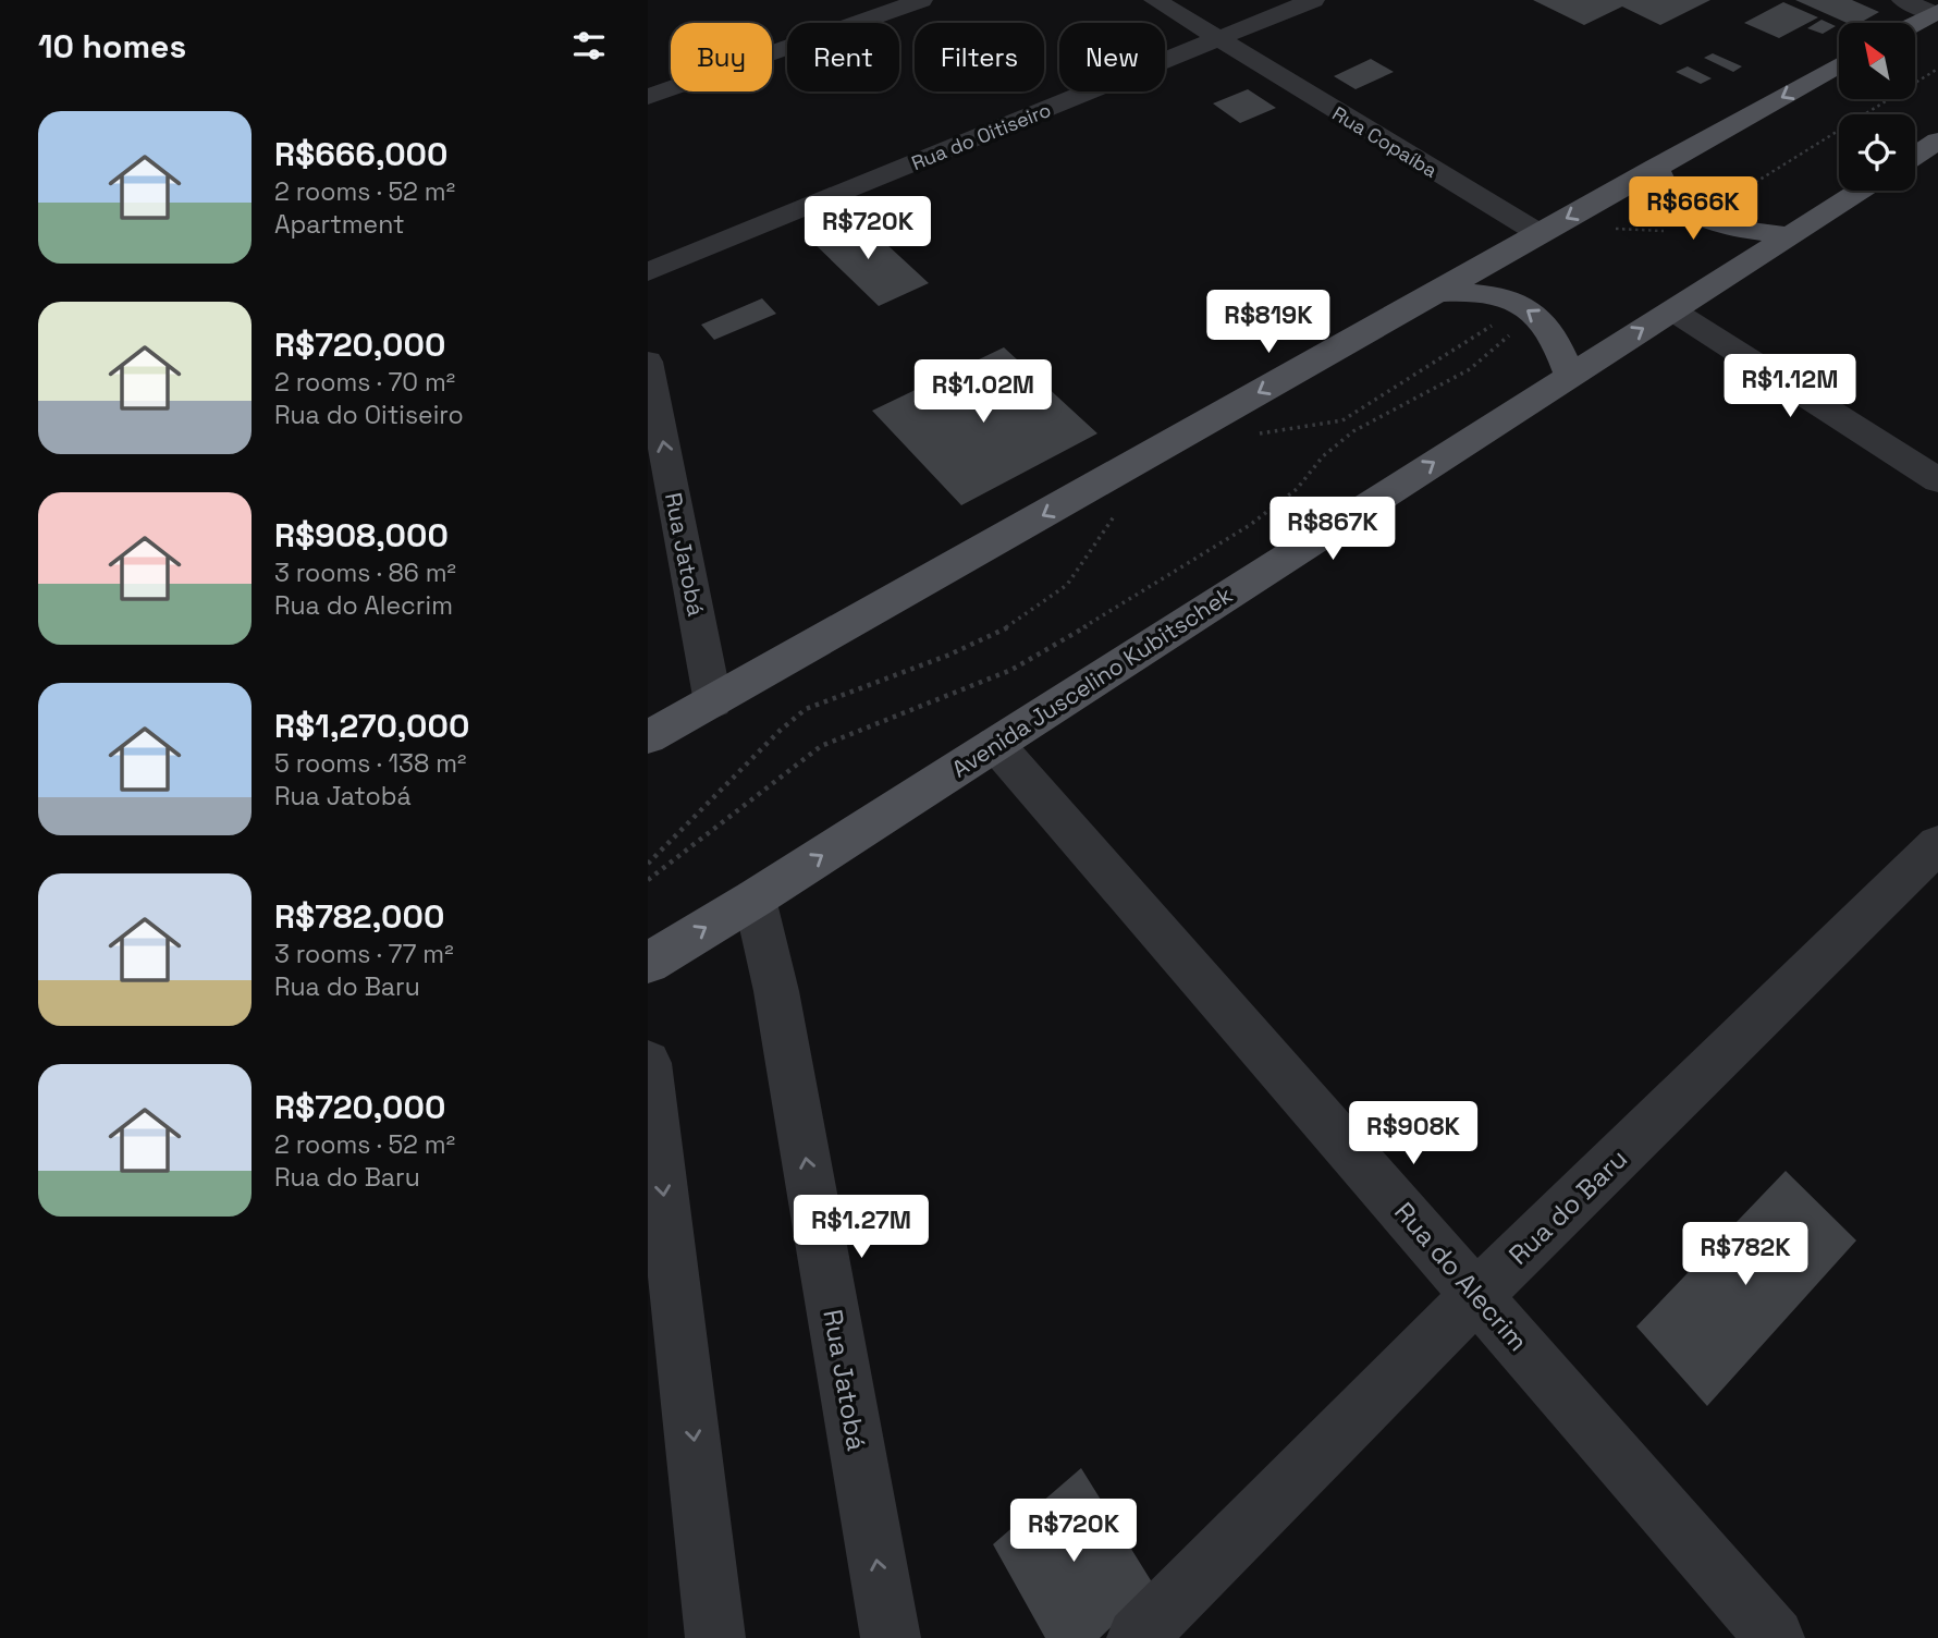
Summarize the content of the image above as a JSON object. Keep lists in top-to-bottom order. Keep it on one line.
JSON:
{"streets":{"main road":["Avenida Juscelino Kubitschek"],"street":["Rua do Oitiseiro","Rua Copaíba","Rua Jatobá","Rua do Baru","Rua do Alecrim"]},"crossings":[["Rua do Oitiseiro","Rua Copaíba"],["Rua Jatobá","Avenida Juscelino Kubitschek"],["Avenida Juscelino Kubitschek","Rua do Alecrim"],["Rua do Baru","Rua do Alecrim"]],"north":"top left","page":{"heading":"10 homes","chip":["Buy","Rent","Filters","New"],"list":[{"name":"R$666,000","note":"2 rooms · 52 m² · Apartment"},{"name":"R$720,000","note":"2 rooms · 70 m² · Rua do Oitiseiro"},{"name":"R$908,000","note":"3 rooms · 86 m² · Rua do Alecrim"},{"name":"R$1,270,000","note":"5 rooms · 138 m² · Rua Jatobá"},{"name":"R$782,000","note":"3 rooms · 77 m² · Rua do Baru"},{"name":"R$720,000","note":"2 rooms · 52 m² · Rua do Baru"}],"price":["R$666K","R$720K","R$819K","R$1.12M","R$1.02M","R$867K","R$908K","R$1.27M","R$782K","R$720K"]}}
